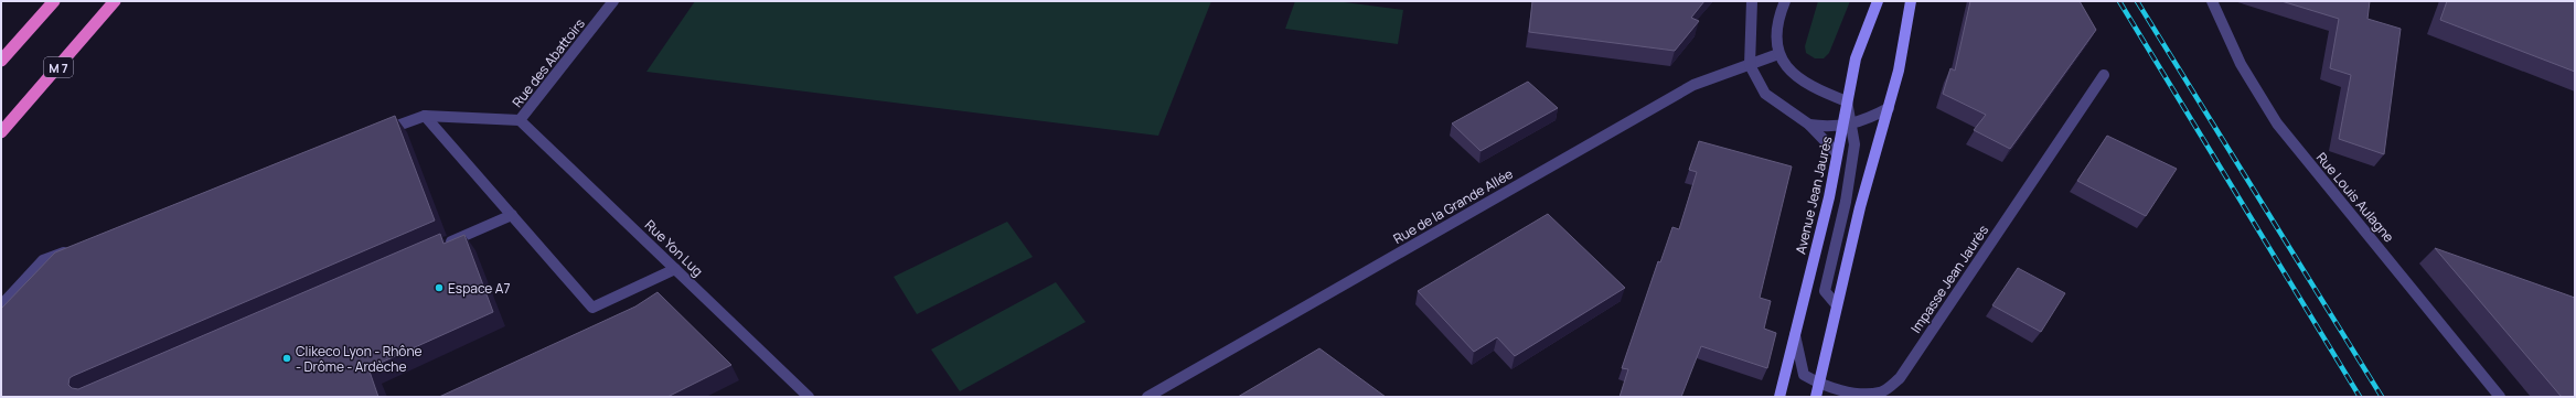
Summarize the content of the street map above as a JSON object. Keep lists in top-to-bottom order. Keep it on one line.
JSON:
{"streets":{"highway":["M 7"],"main road":["Avenue Jean Jaurès"],"street":["Rue des Abattoirs","Rue Louis Aulagne","Rue de la Grande Allée","Rue Yon Lug","Impasse Jean Jaurès"]},"crossings":[["Rue des Abattoirs","Rue Yon Lug"],["Avenue Jean Jaurès","Impasse Jean Jaurès"]],"places":["Espace A7","Clikeco Lyon - Rhône - Drôme - Ardèche"]}
